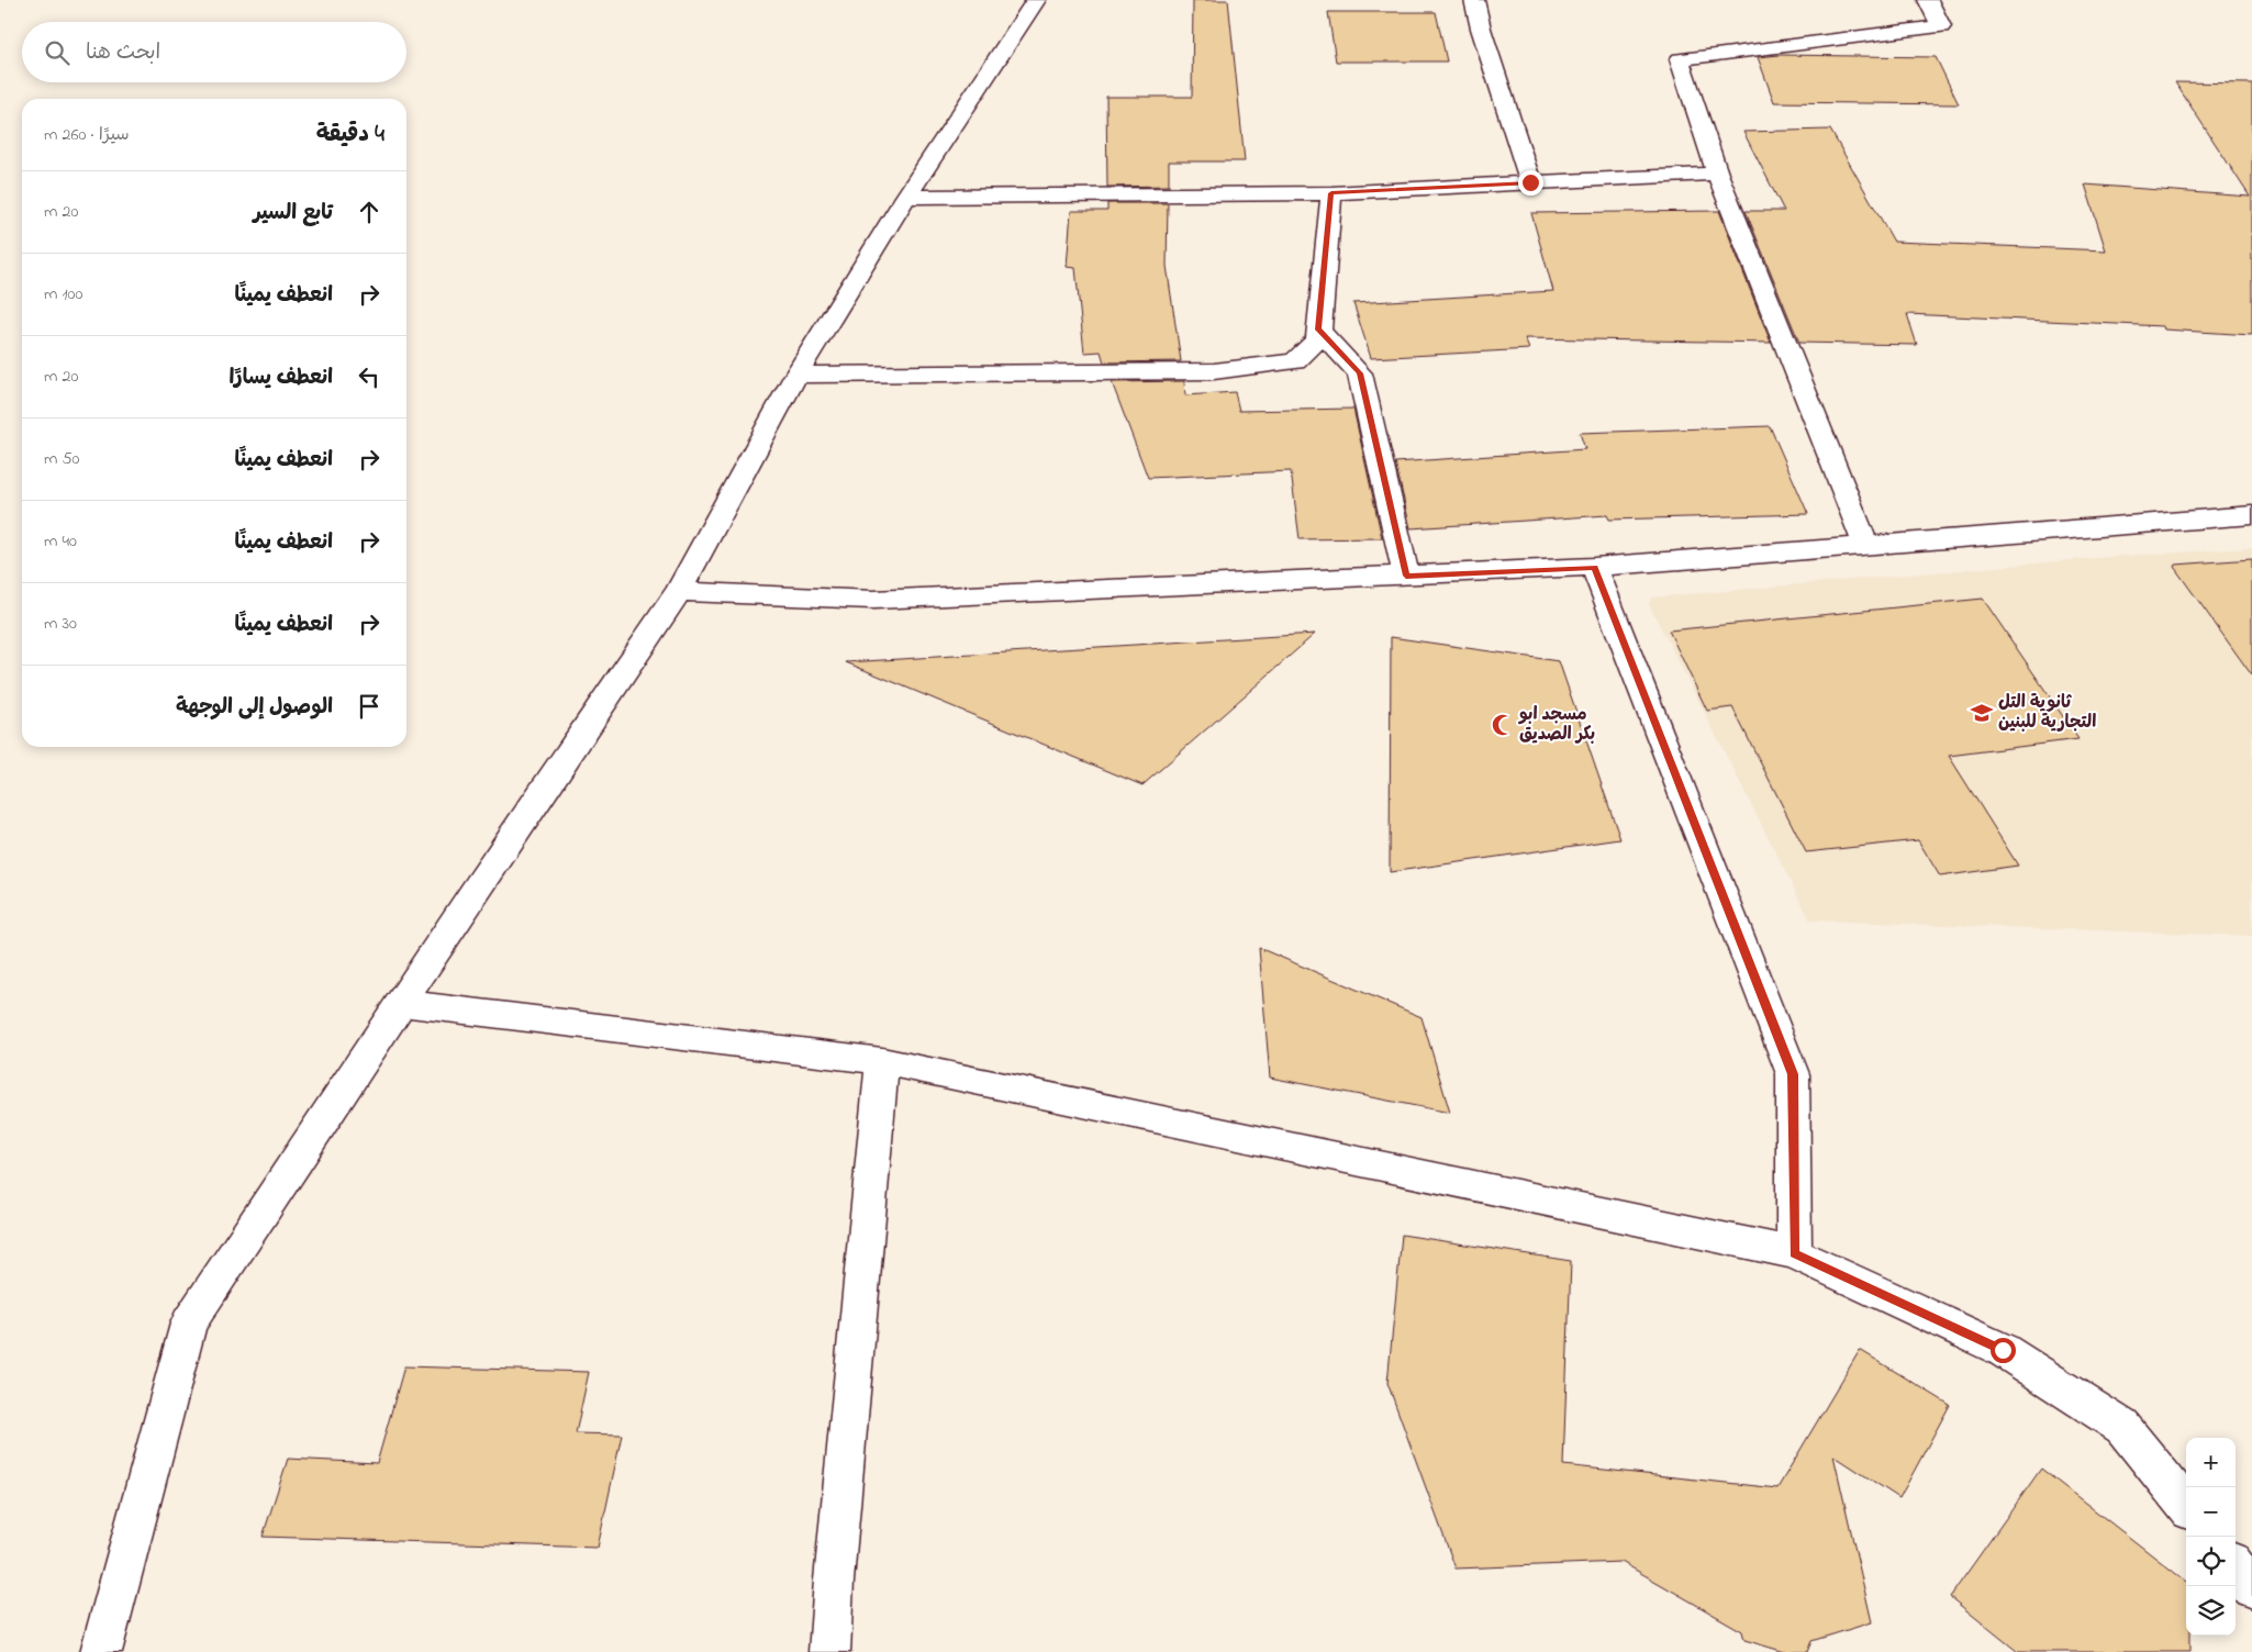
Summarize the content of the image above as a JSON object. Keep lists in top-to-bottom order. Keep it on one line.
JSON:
{"places":{"school or university":["ثانوية التل التجارية للبنين"],"mosque":["مسجد ابو بكر الصديق"]},"page":{"search":"ابحث هنا","heading":["4 دقيقة","سيرًا · 260 m"],"list":[["تابع السير","20 m"],["انعطف يمينًا","100 m"],["انعطف يسارًا","20 m"],["انعطف يمينًا","50 m"],["انعطف يمينًا","40 m"],["انعطف يمينًا","30 m"],"الوصول إلى الوجهة"],"map_buttons":["+","−"]}}
